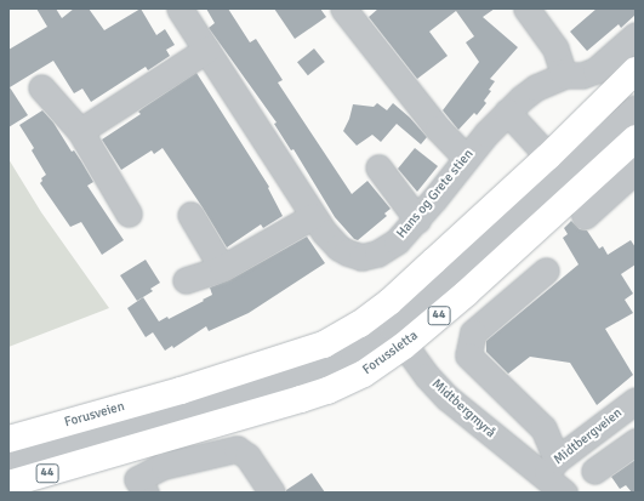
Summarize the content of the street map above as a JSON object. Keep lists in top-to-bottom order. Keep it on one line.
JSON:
{"streets":{"main road":["44","Forussletta","Forusveien"],"street":["Hans og Grete stien","Midtbergmyrå","Midtbergveien"]},"crossings":[["Forussletta","Midtbergmyrå"],["Forussletta","Forusveien"],["Midtbergmyrå","Midtbergveien"]]}
